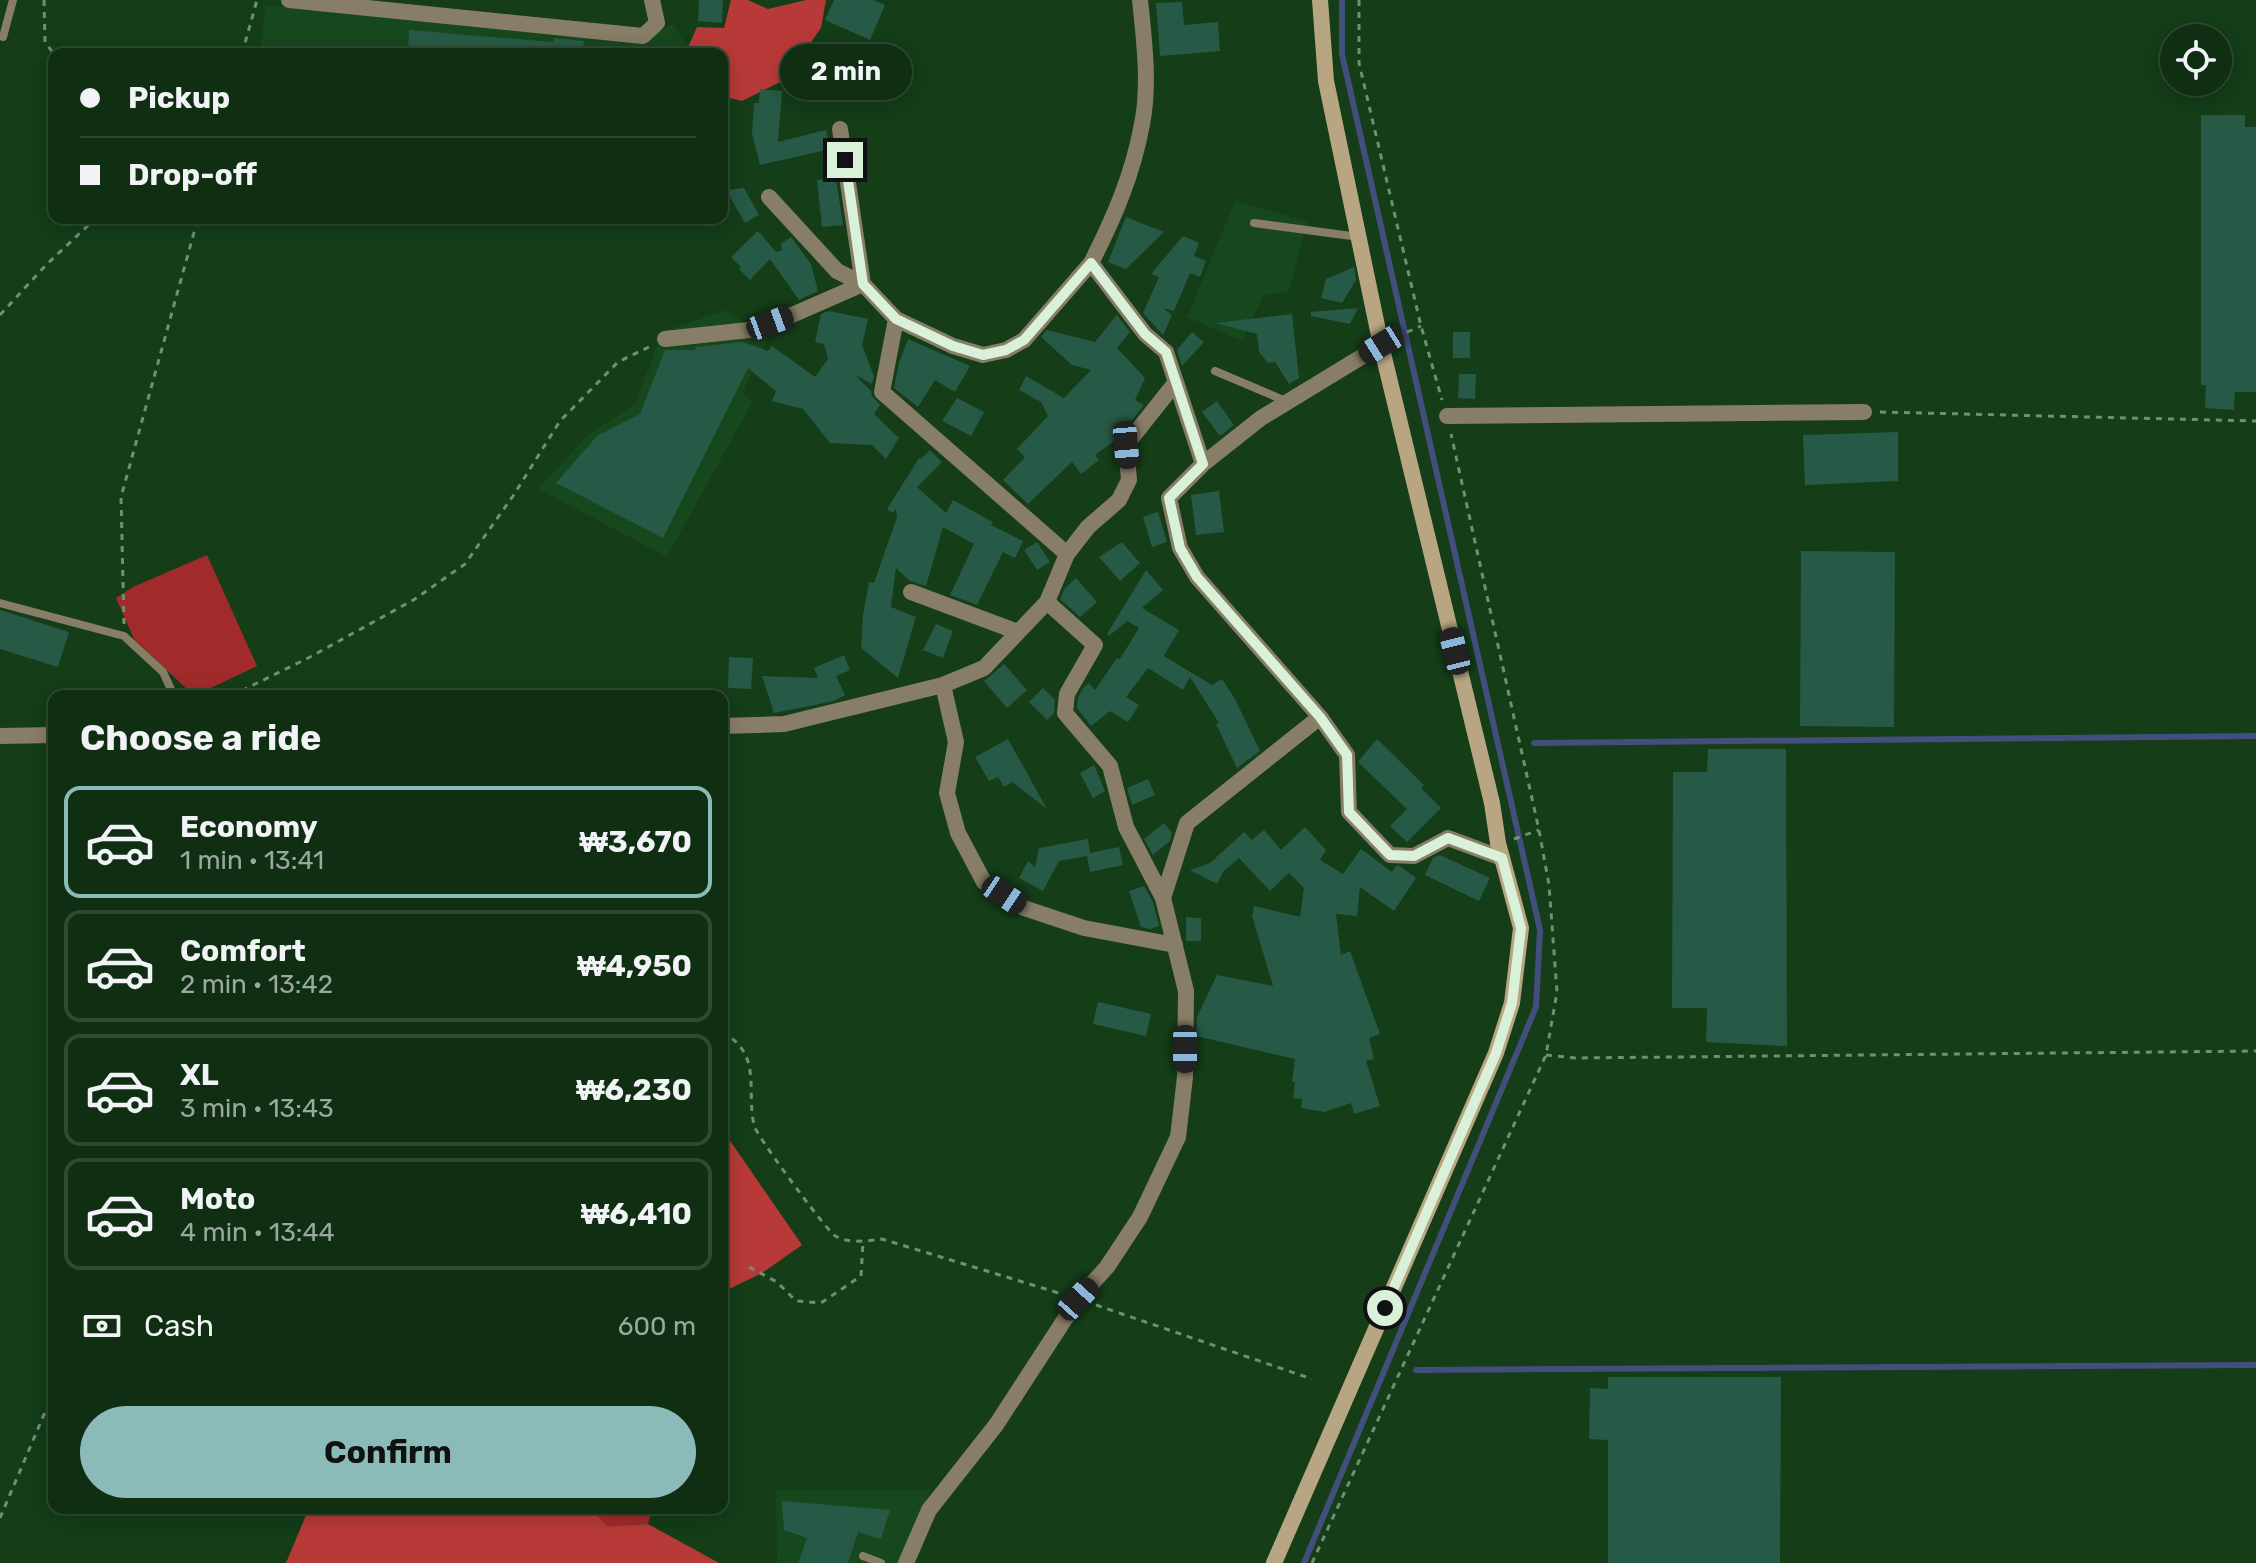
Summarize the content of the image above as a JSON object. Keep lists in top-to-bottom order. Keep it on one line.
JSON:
{"page":{"bubble":"2 min","banner":["Pickup","Drop-off"],"heading":"Choose a ride","list":[{"name":"Economy","note":"1 min · 13:41","value":"₩3,670"},{"name":"Comfort","note":"2 min · 13:42","value":"₩4,950"},{"name":"XL","note":"3 min · 13:43","value":"₩6,230"},{"name":"Moto","note":"4 min · 13:44","value":"₩6,410"}],"pay":["Cash","600 m"],"buttons":"Confirm"}}
